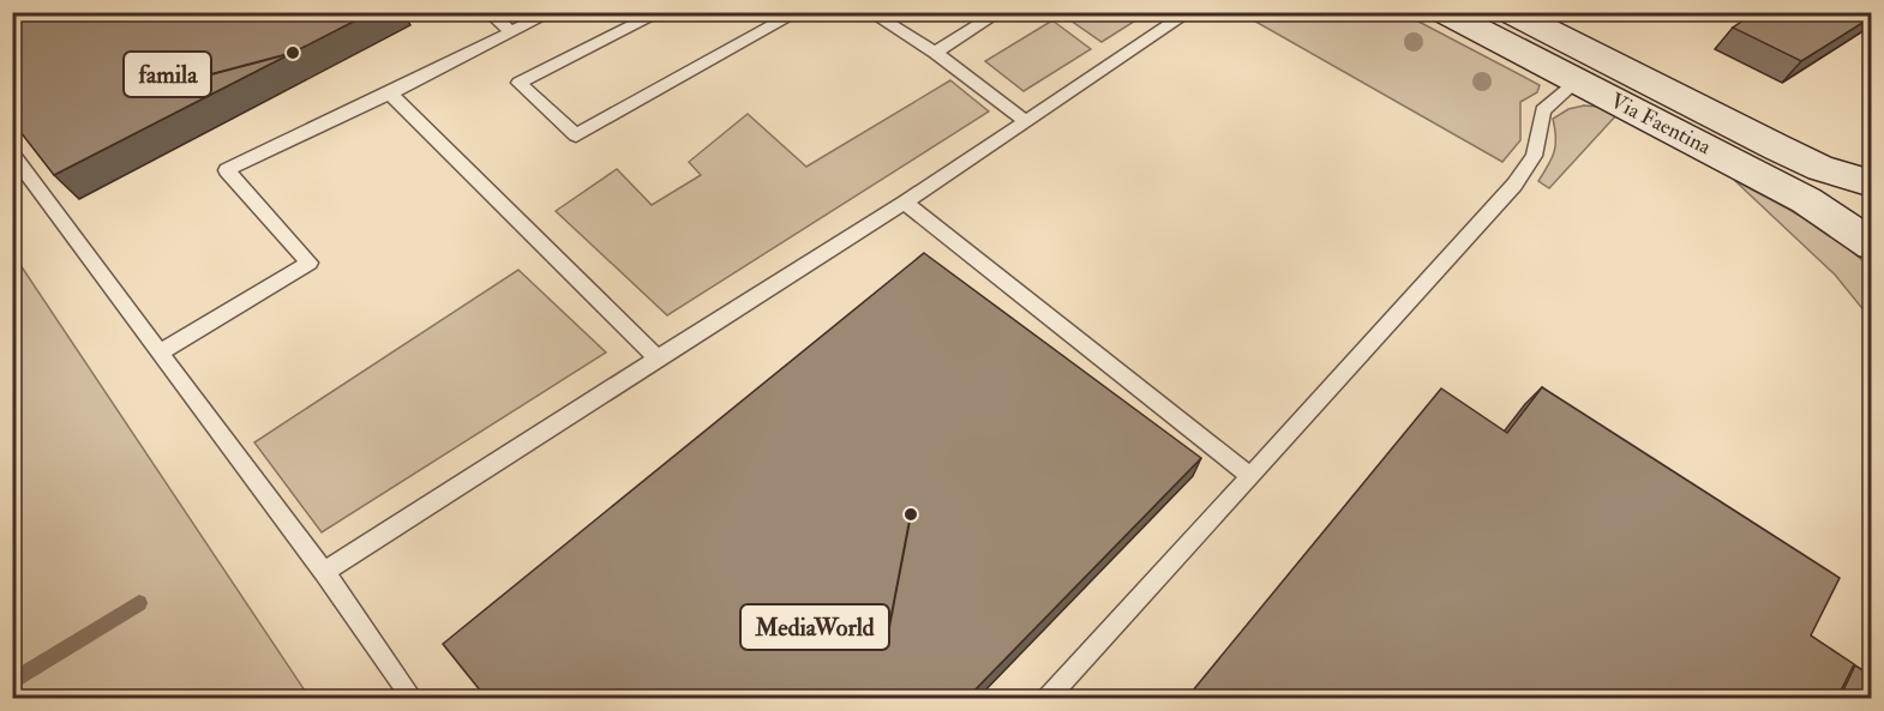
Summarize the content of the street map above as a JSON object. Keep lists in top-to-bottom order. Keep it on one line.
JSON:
{"streets":{"main road":["Via Faentina"]},"places":["famila","MediaWorld"]}
